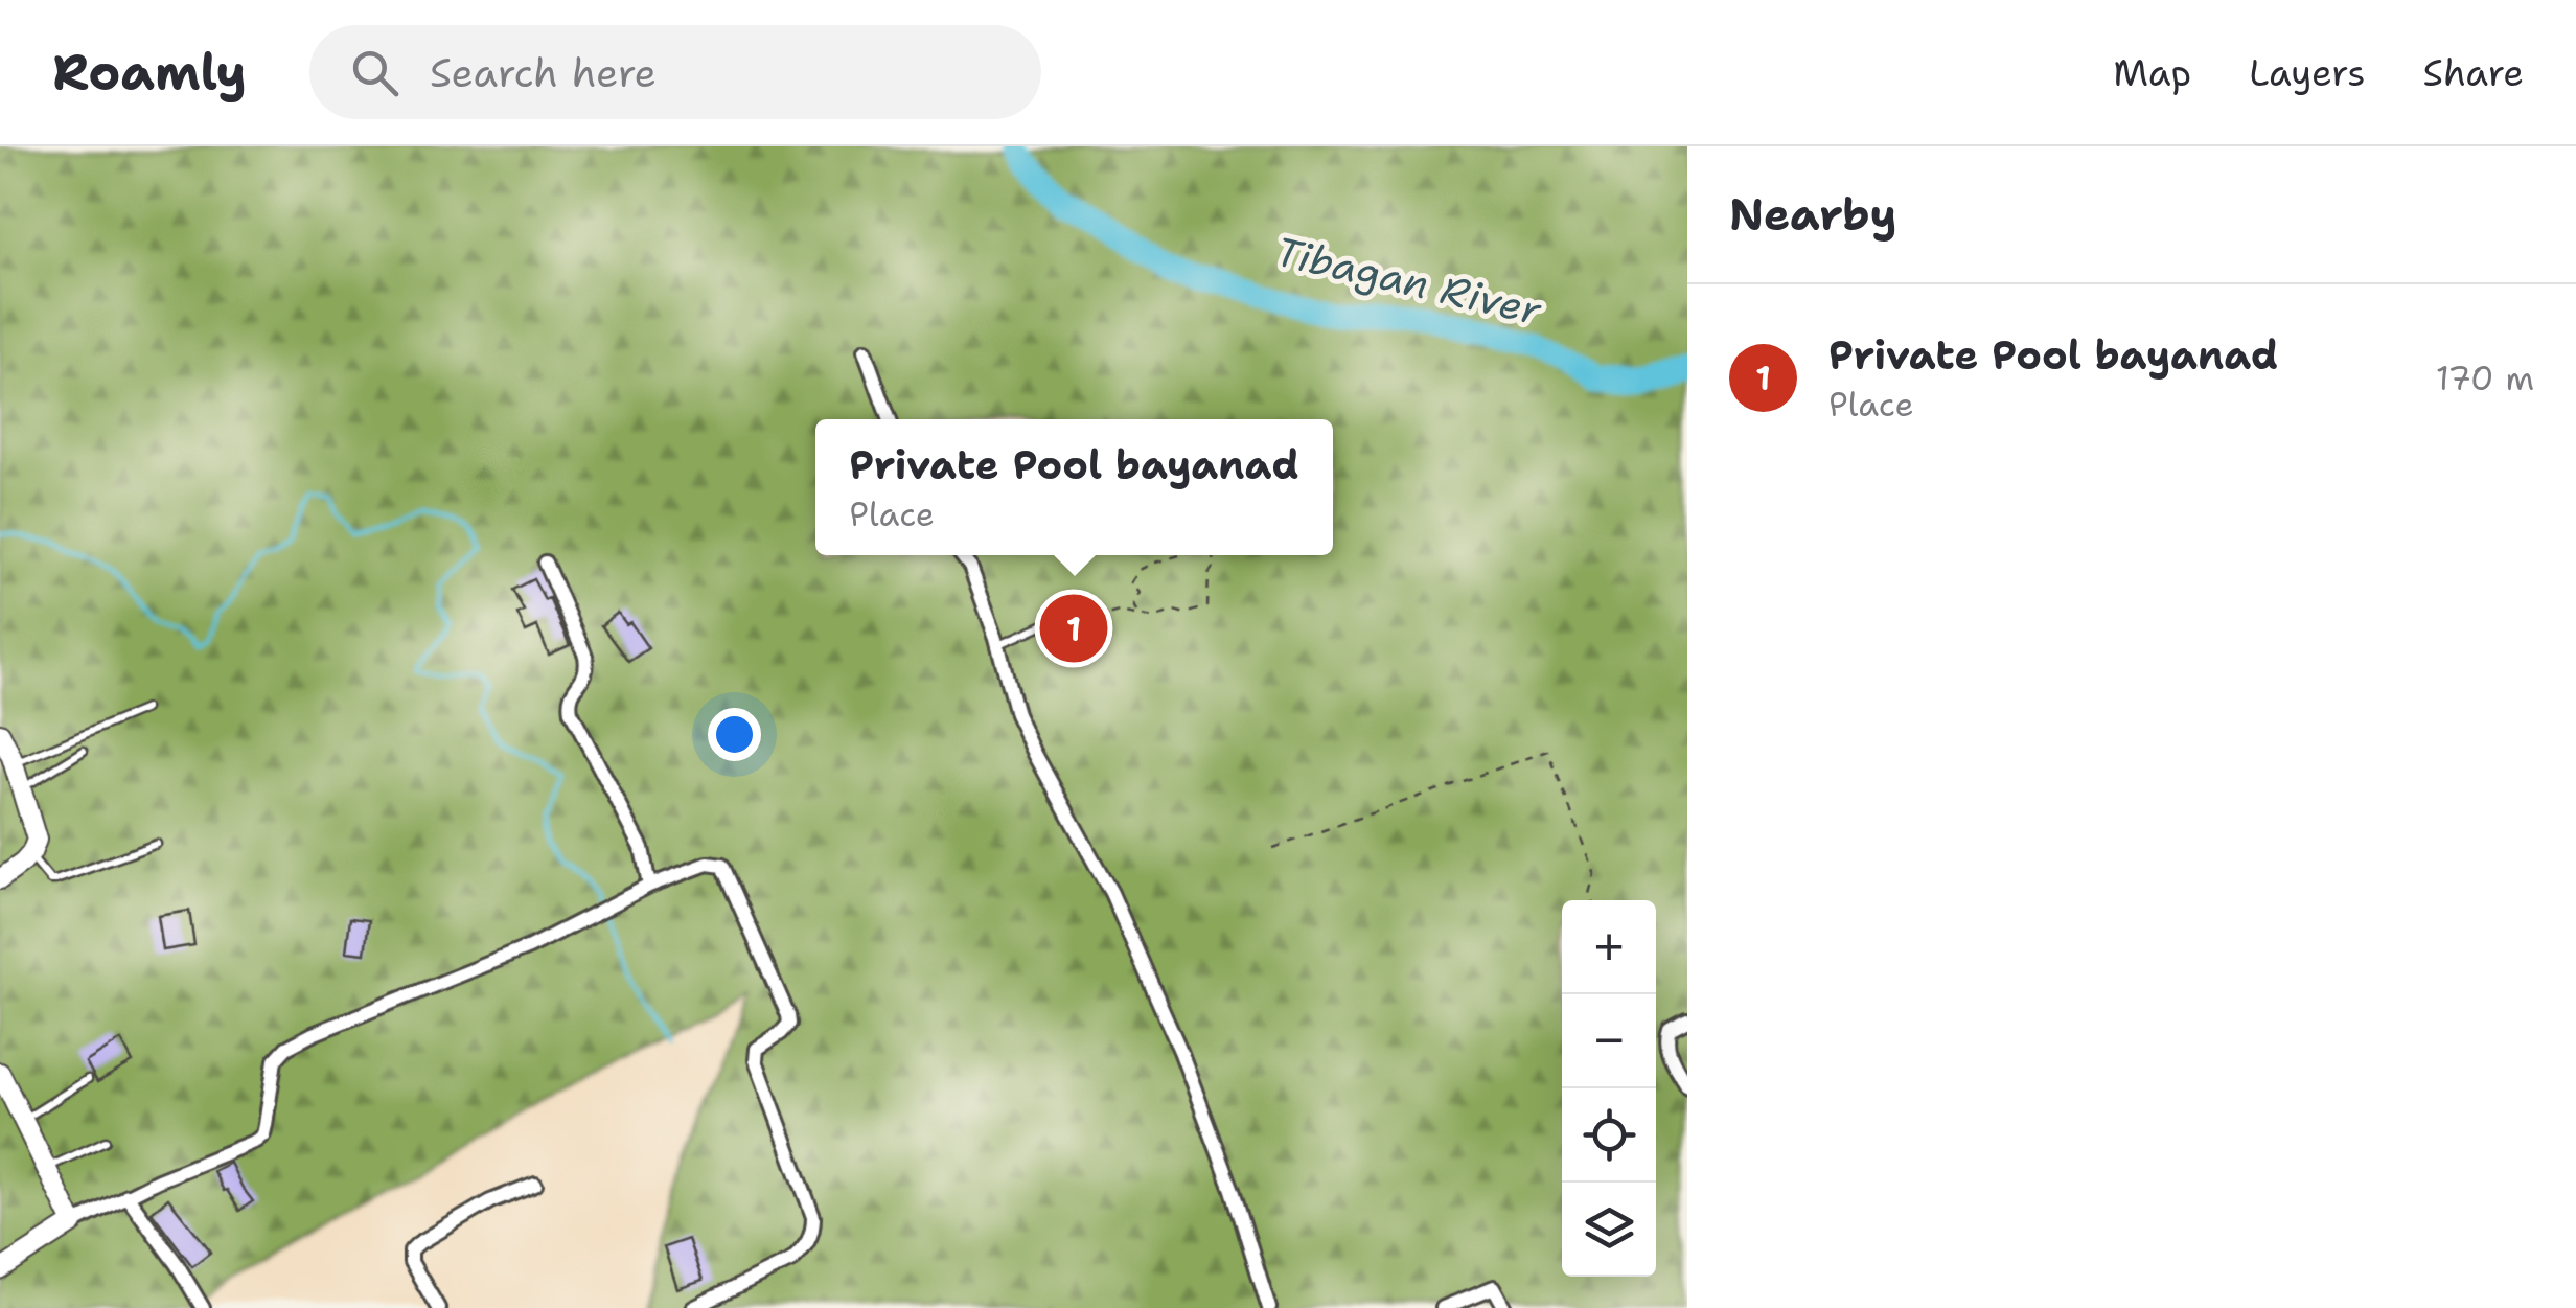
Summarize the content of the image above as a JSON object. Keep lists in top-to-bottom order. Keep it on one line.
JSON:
{"water":["Tibagan River"],"page":{"header":"Roamly","search":"Search here","nav":["Map","Layers","Share"],"heading":"Nearby","list":[{"mark":"1","name":"Private Pool bayanad","note":"Place","value":"170 m"}],"popup":["Private Pool bayanad","Place"],"pins":"1","map_buttons":["+","−"]}}
